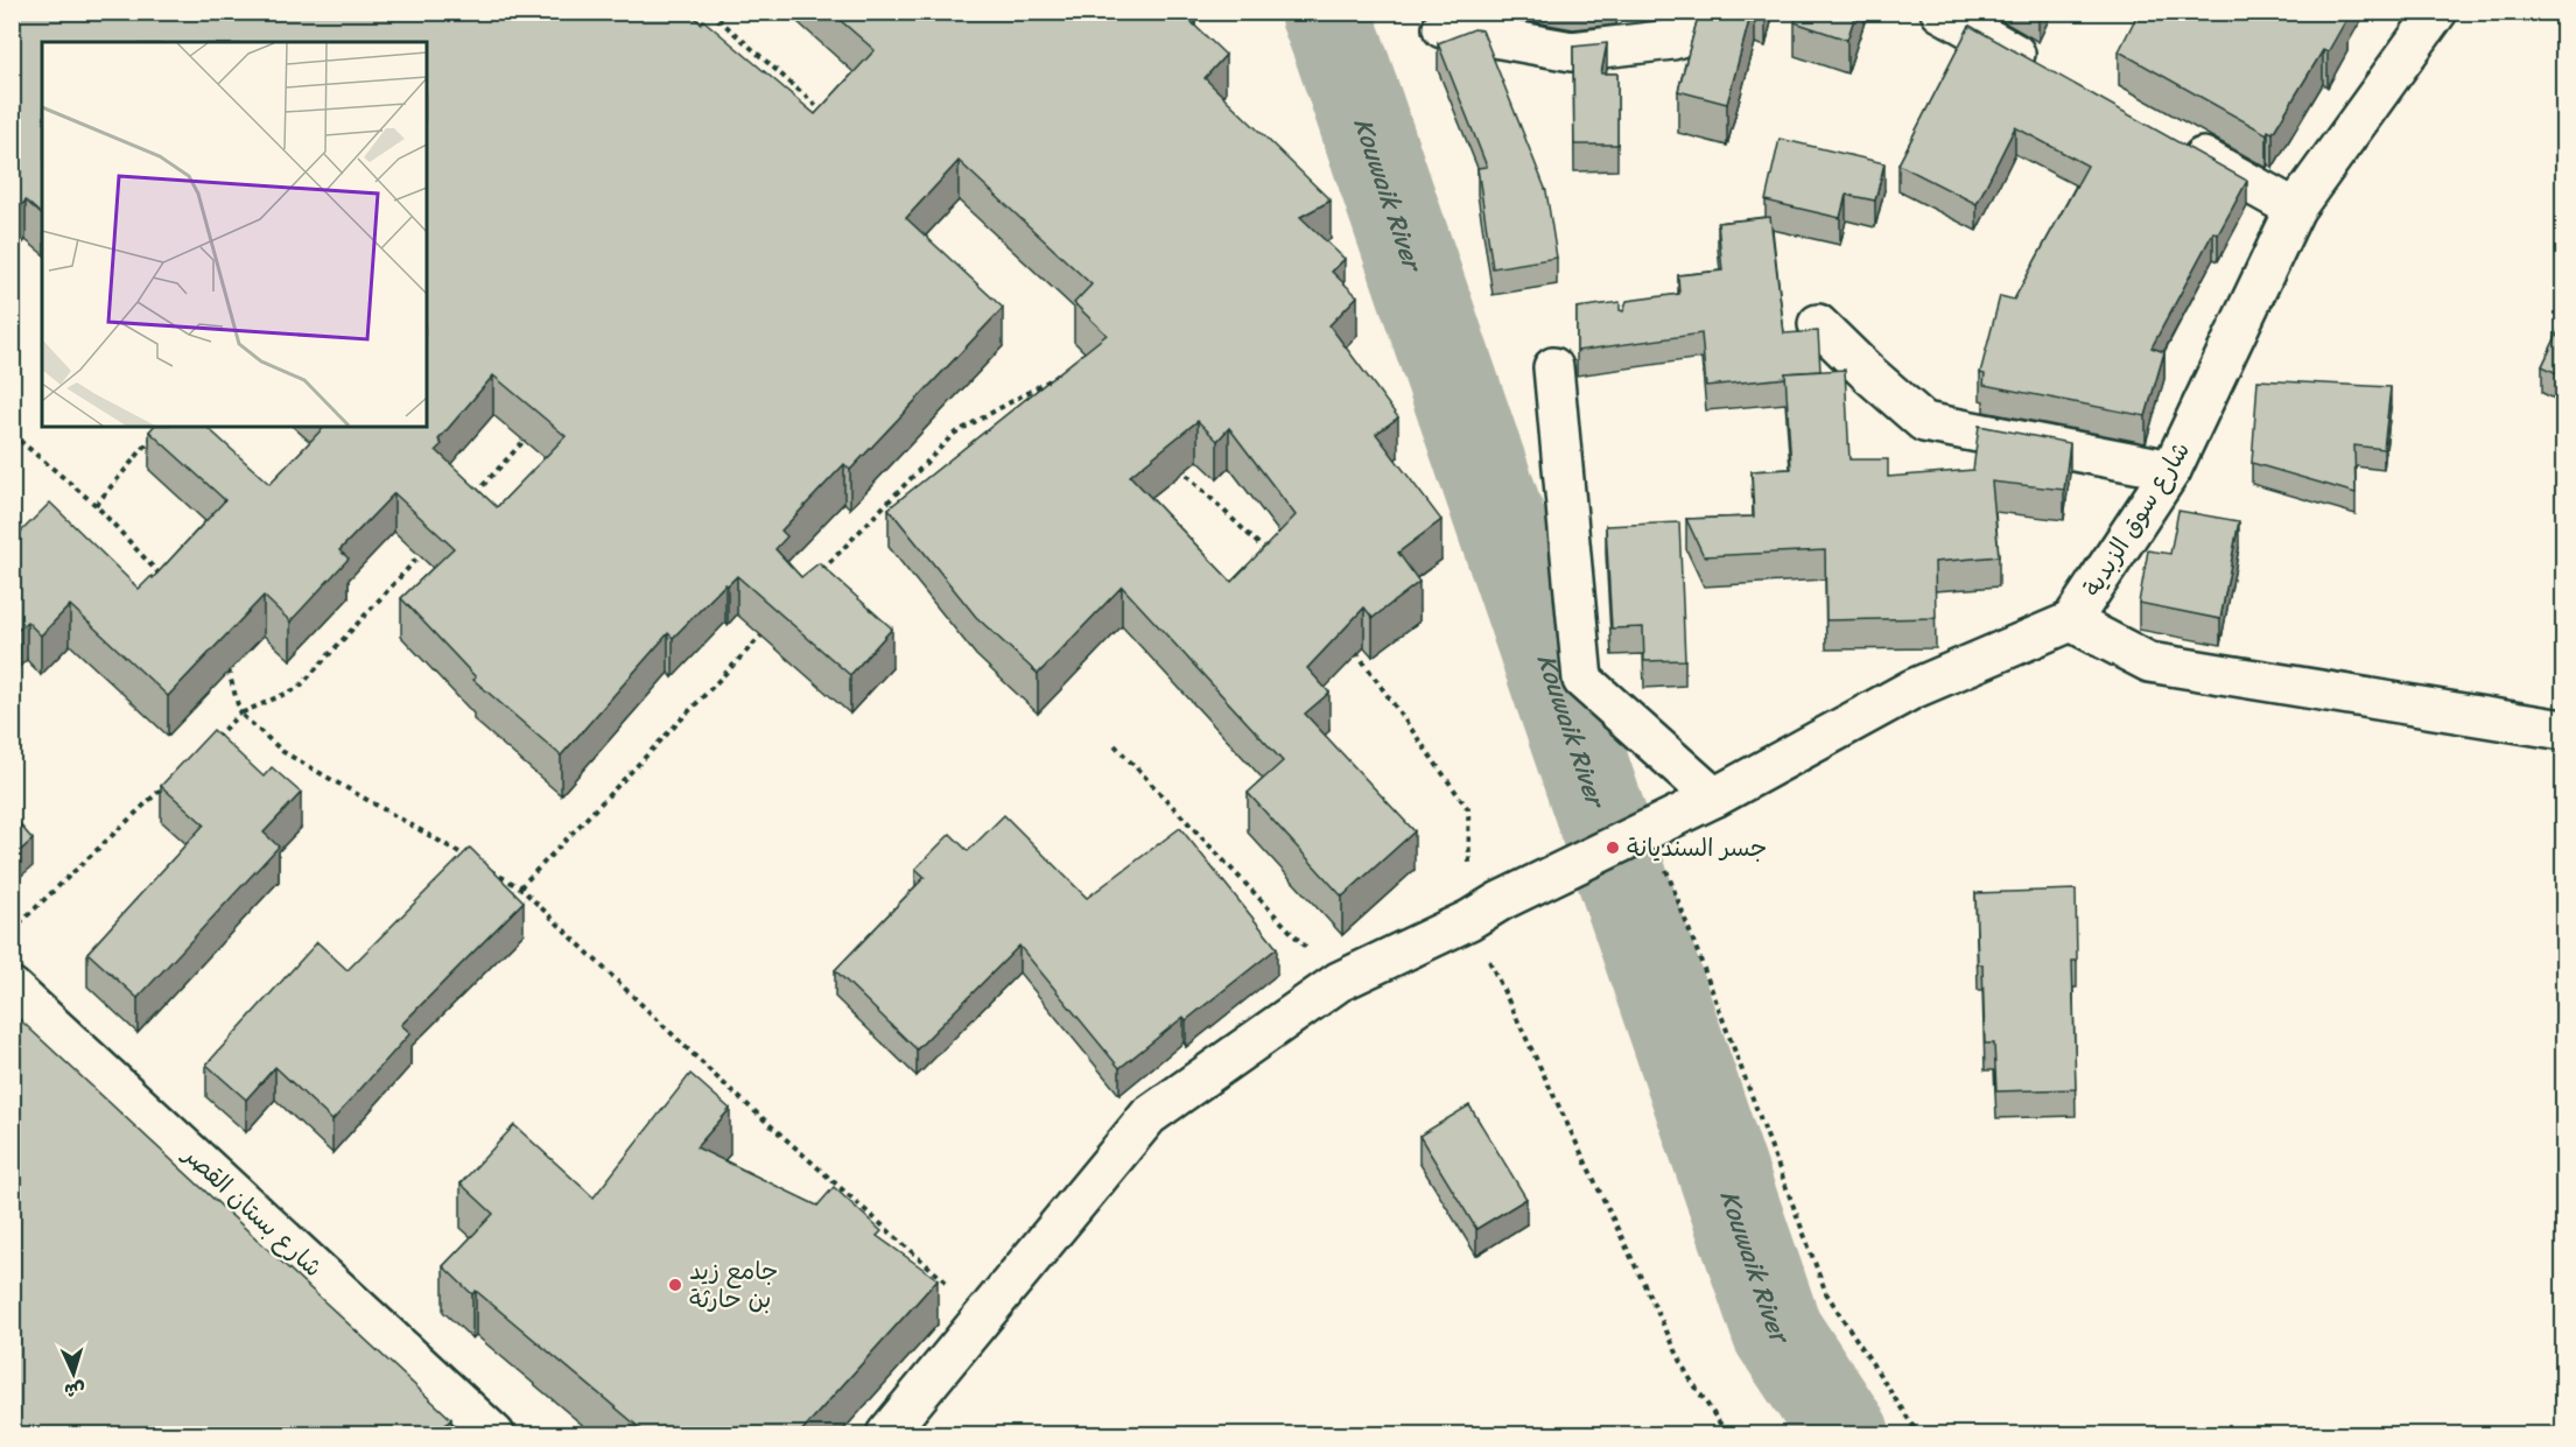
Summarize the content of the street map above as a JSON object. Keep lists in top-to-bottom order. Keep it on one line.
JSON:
{"streets":{"street":["شارع سوق الزبدية","شارع بستان القصر"]},"water":["Kouwaik River"],"places":["جسر السنديانة","جامع زيد بن حارثة"],"north":"bottom"}
